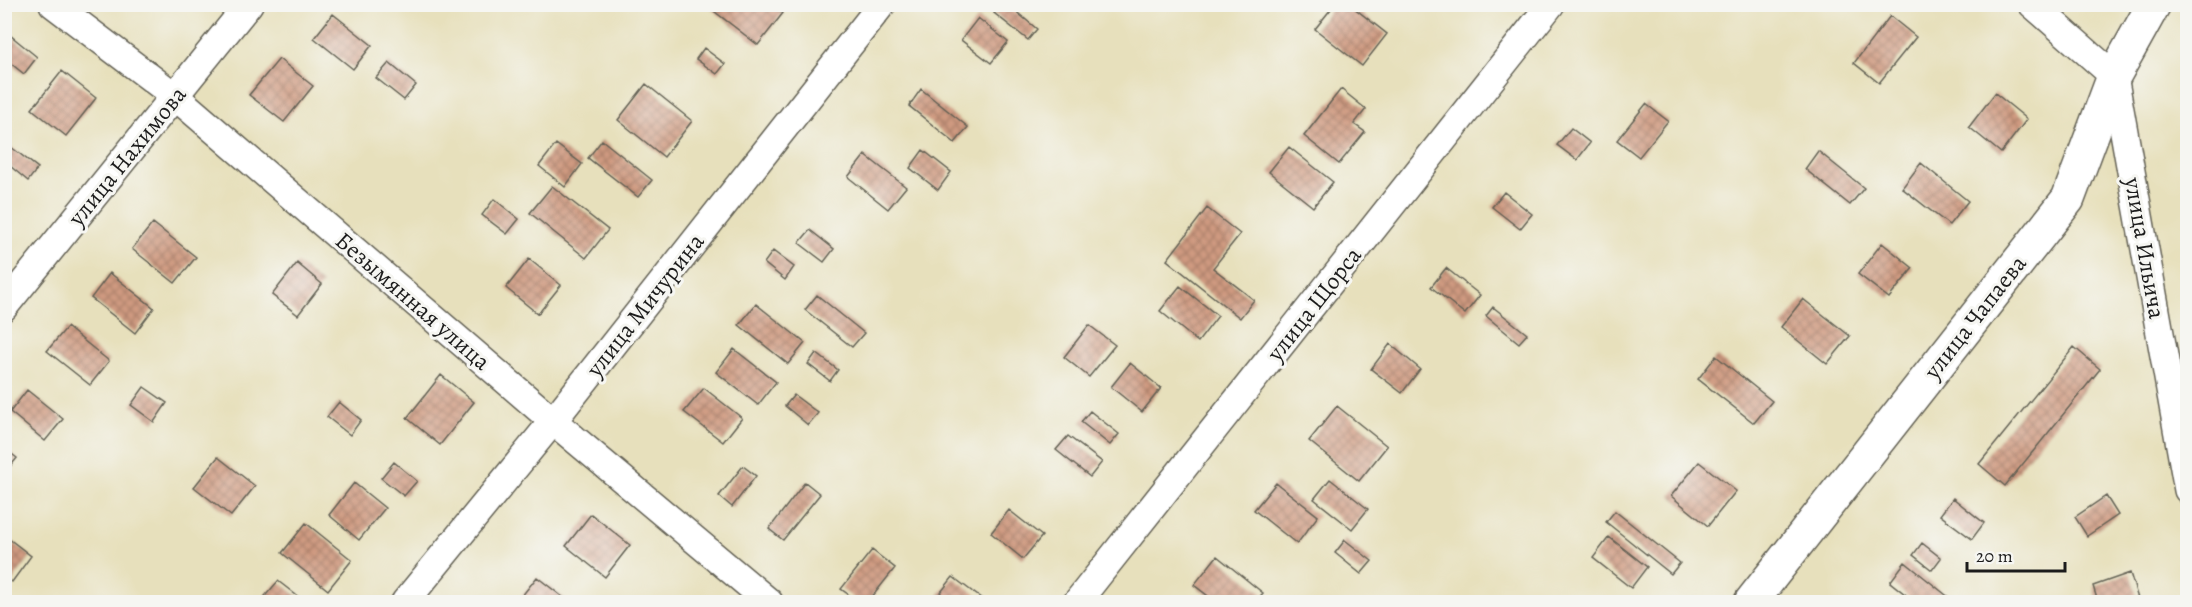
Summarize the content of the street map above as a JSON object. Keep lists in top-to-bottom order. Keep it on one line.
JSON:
{"streets":{"main road":["улица Чапаева"],"street":["улица Нахимова","улица Ильича","Безымянная улица","улица Щорса","улица Мичурина"]},"crossings":[["улица Нахимова","Безымянная улица"],["улица Ильича","улица Чапаева"],["Безымянная улица","улица Мичурина"]],"scale_bar":"20 m"}
